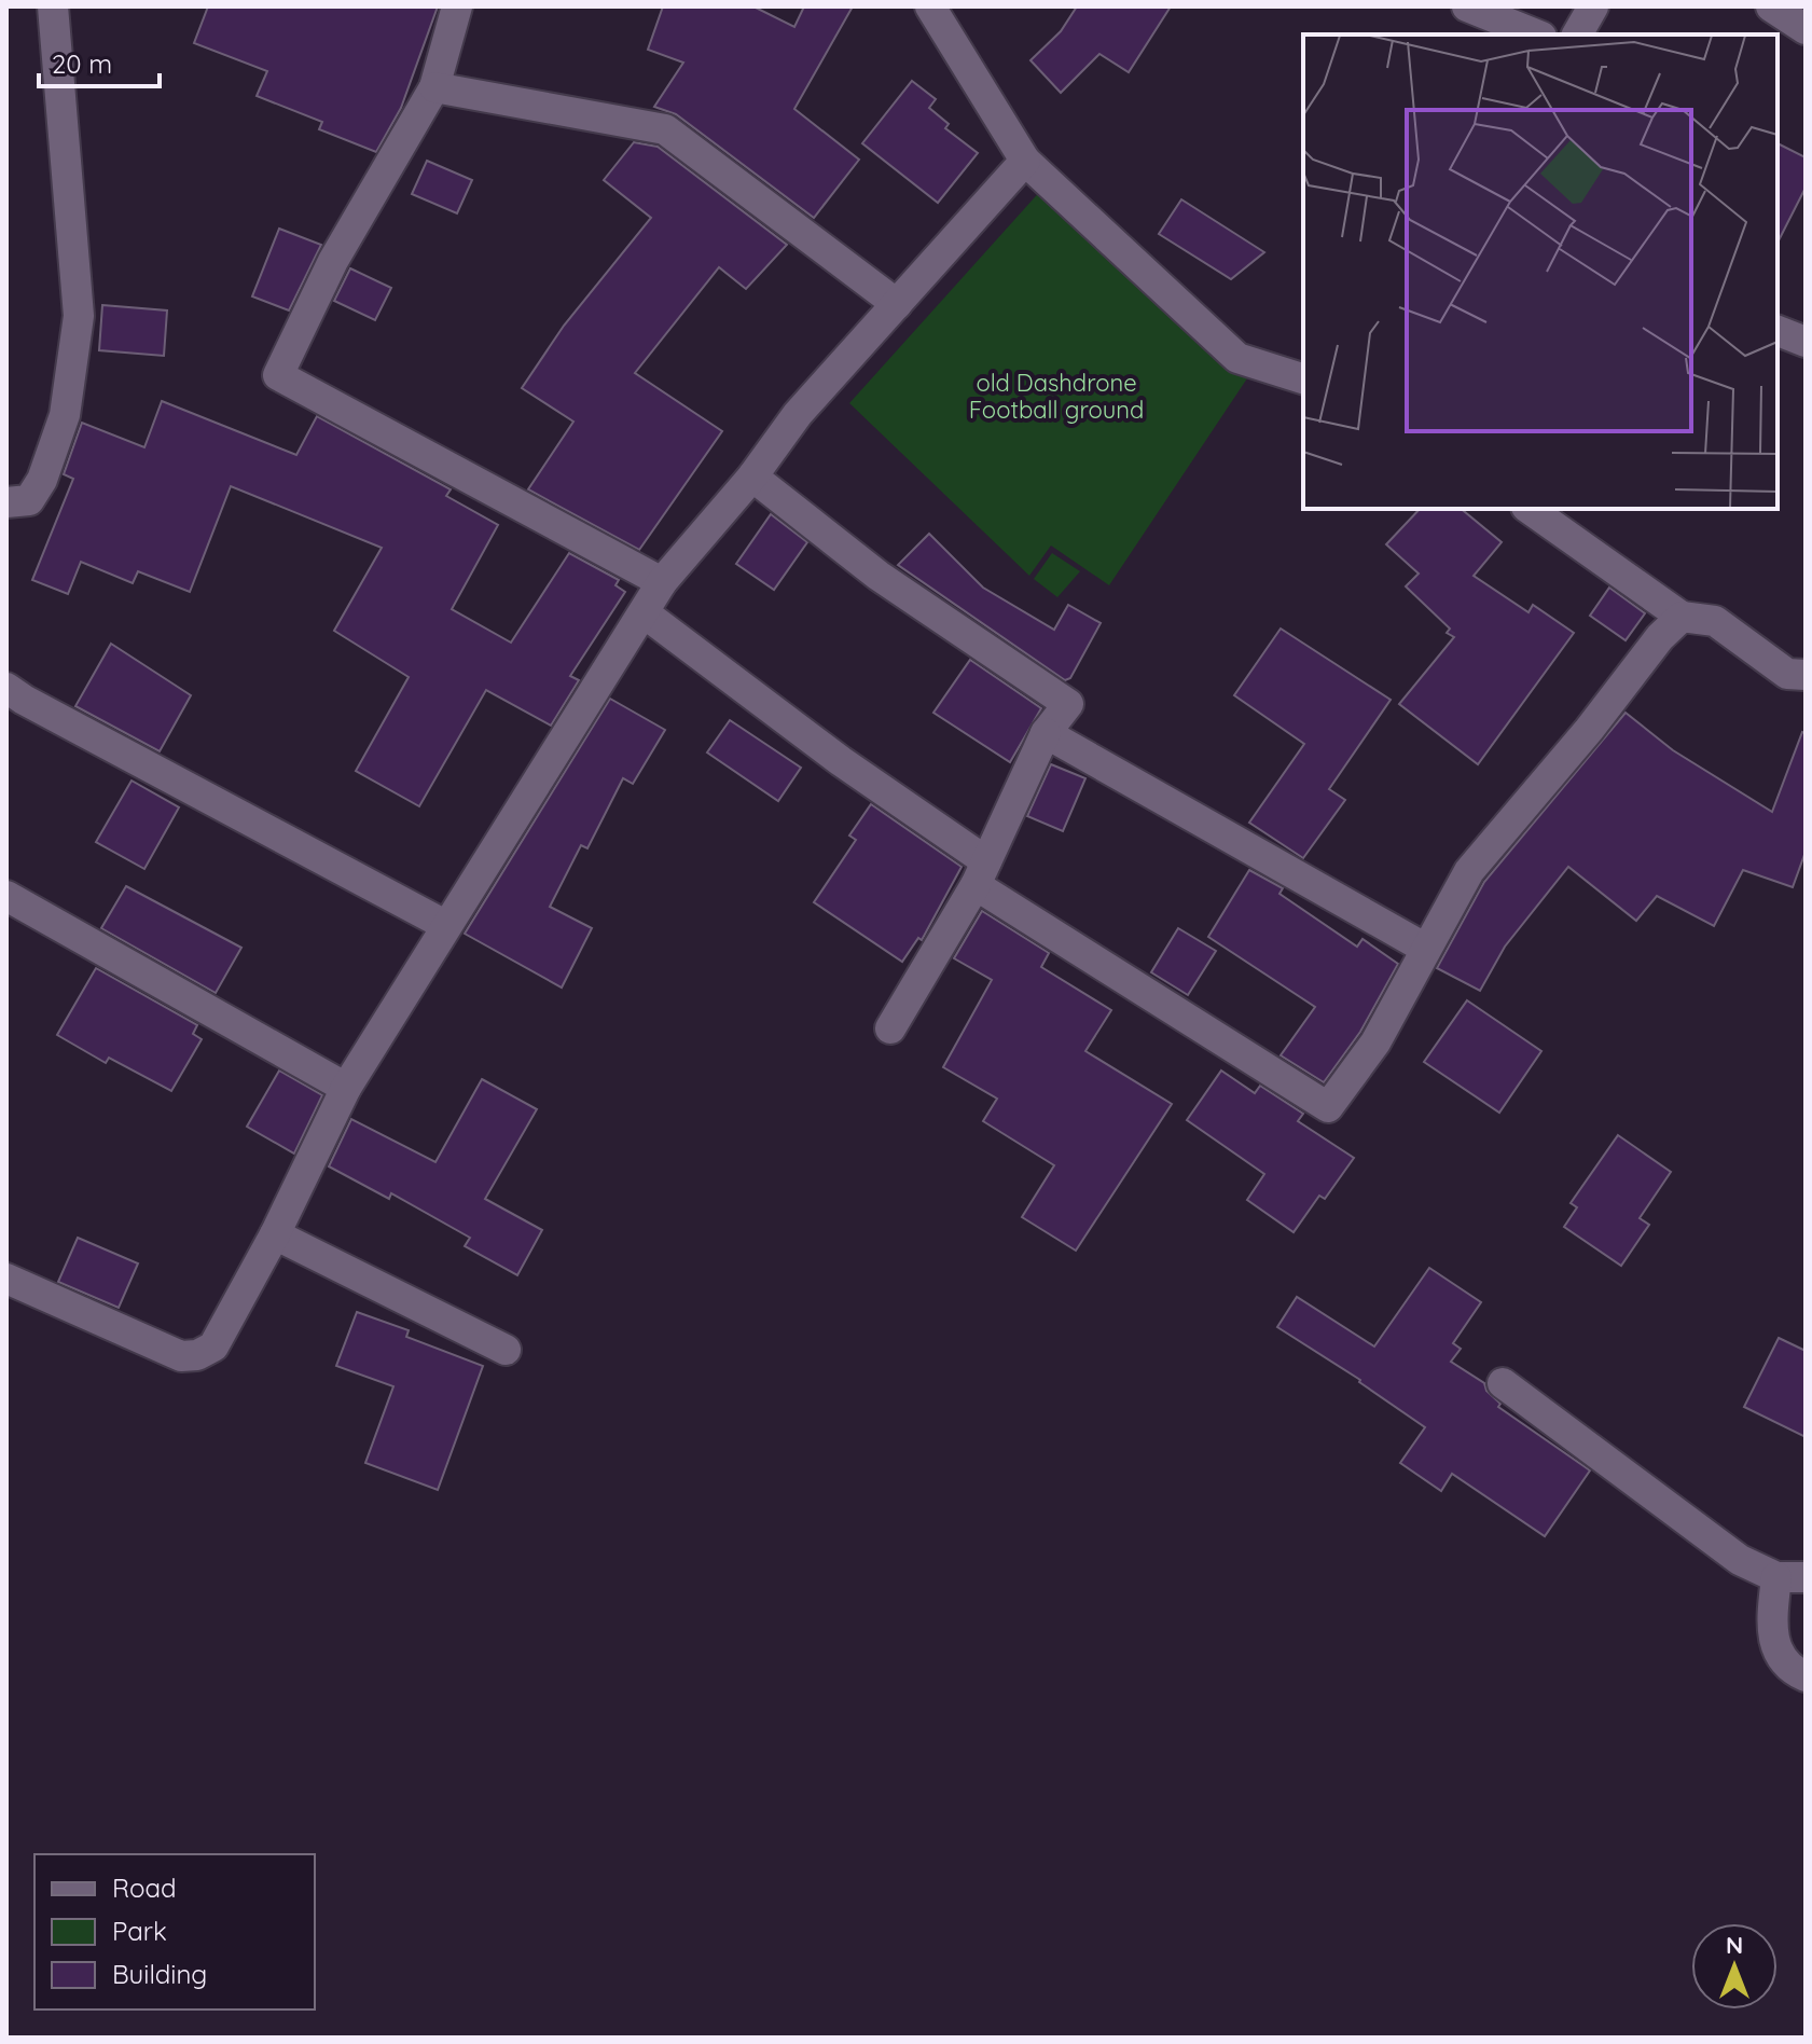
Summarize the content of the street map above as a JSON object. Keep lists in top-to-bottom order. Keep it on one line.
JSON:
{"parks":["old Dashdrone Football ground"],"legend":["Road","Park","Building"],"scale_bar":"20 m","north":"top"}
